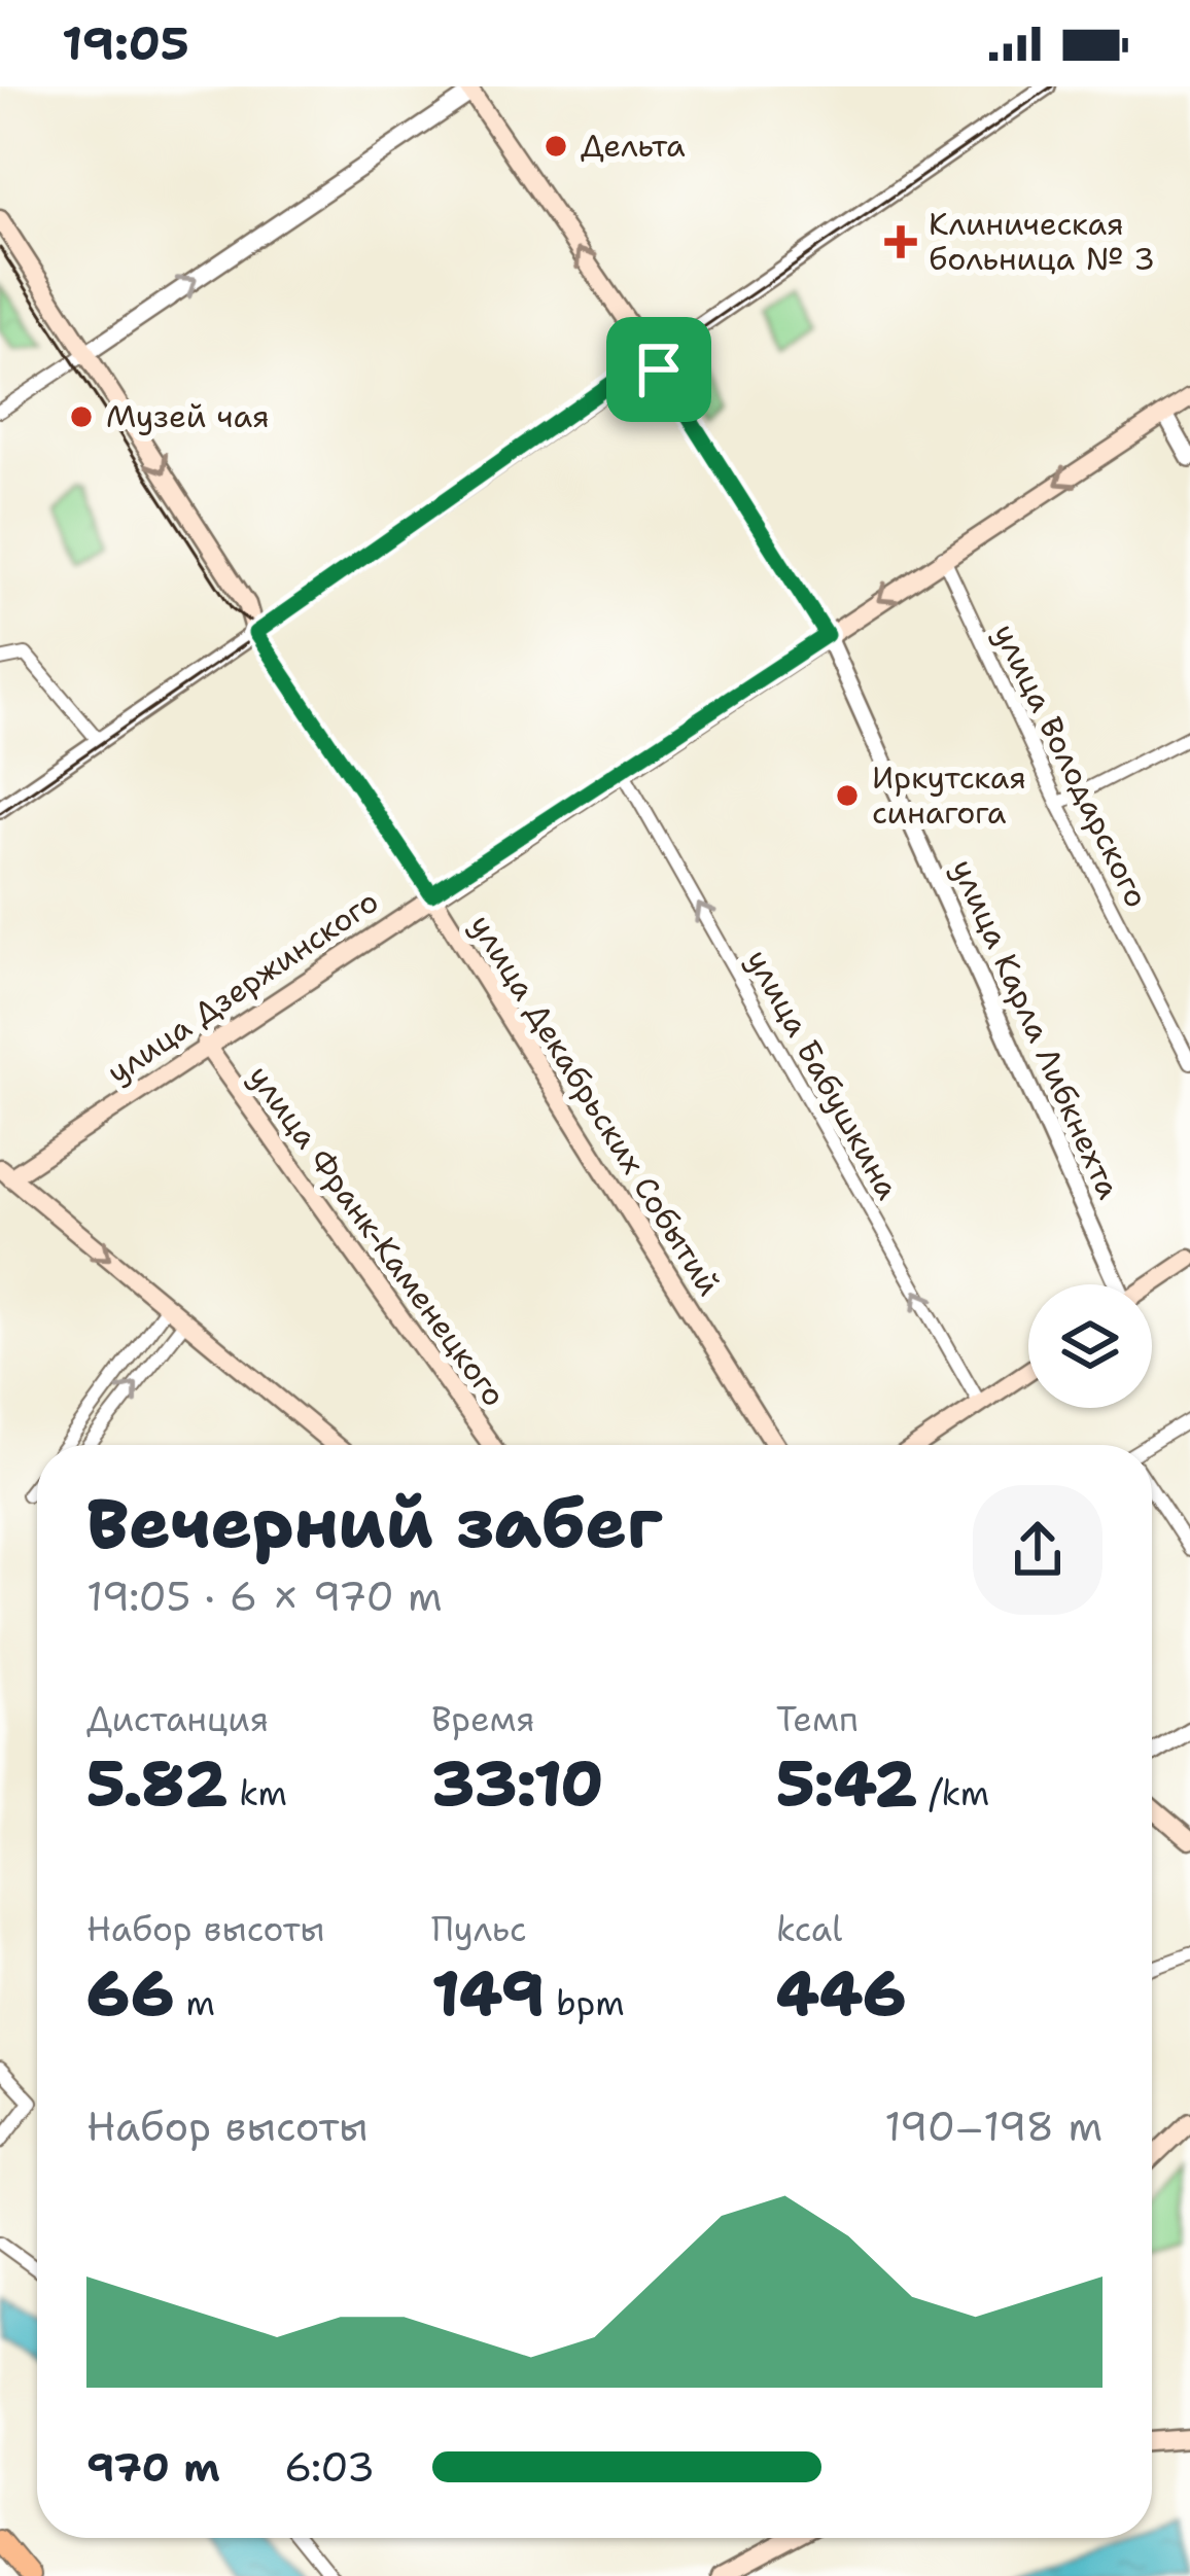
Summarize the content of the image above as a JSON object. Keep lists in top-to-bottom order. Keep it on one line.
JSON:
{"streets":{"main road":["улица Дзержинского","улица Карла Либкнехта","улица Декабрьских Событий","улица Франк-Каменецкого"],"street":["улица Володарского","улица Бабушкина"]},"crossings":[["улица Володарского","улица Дзержинского"],["улица Дзержинского","улица Карла Либкнехта"],["улица Дзержинского","улица Бабушкина"],["улица Дзержинского","улица Декабрьских Событий"],["улица Дзержинского","улица Франк-Каменецкого"]],"one_way":["улица Бабушкина"],"places":{"other":["Дельта","Музей чая","Иркутская синагога"],"health":["Клиническая больница № 3"]},"page":{"status":"19:05","heading":["Вечерний забег","19:05 · 6 × 970 m"],"stats":[["Дистанция","5.82 km"],["Время","33:10"],["Темп","5:42 /km"],["Набор высоты","66 m"],["Пульс","149 bpm"],["kcal","446"]],"chart":["Набор высоты","190–198 m"],"list":[{"name":"970 m","note":"6:03"}]}}
